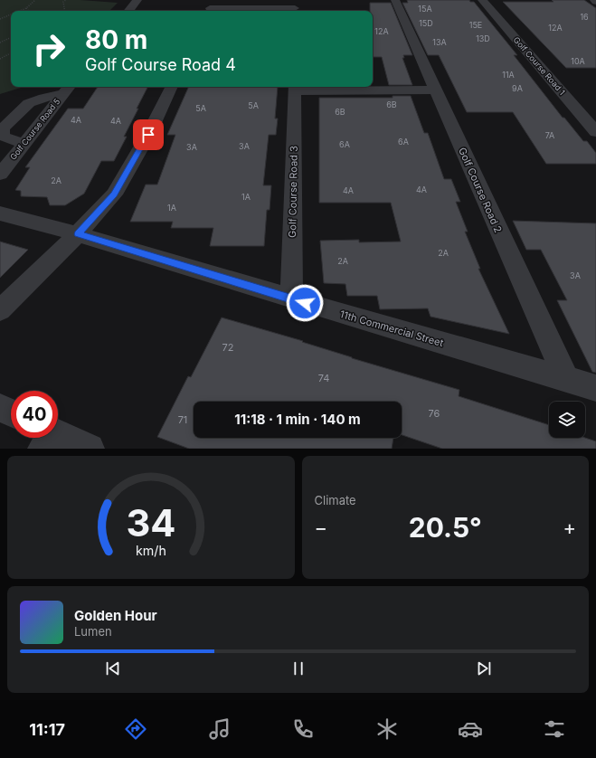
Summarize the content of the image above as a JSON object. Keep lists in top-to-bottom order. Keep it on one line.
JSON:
{"streets":{"street":["Golf Course Road 1","Golf Course Road 5","Golf Course Road 2","Golf Course Road 3","11th Commercial Street"]},"crossings":[["Golf Course Road 2","11th Commercial Street"],["Golf Course Road 3","11th Commercial Street"]],"house_numbers":["15A","16","15D","15E","12A","12A","13D","13A","10A","11A","9A","6B","5A","5A","6B","4A","4A","7A","6A","6A","3A","3A","2A","4A","4A","1A","1A","2A","2A","3A","72","74","76","71"],"page":{"turn":["80 m","Golf Course Road 4"],"limit":"40","trip":"11:18 · 1 min · 140 m","tile":"Climate","heat":["−","20.5°","+"],"song":["Golden Hour","Lumen"],"tabs":"11:17","gauge":["34","km/h"]}}
